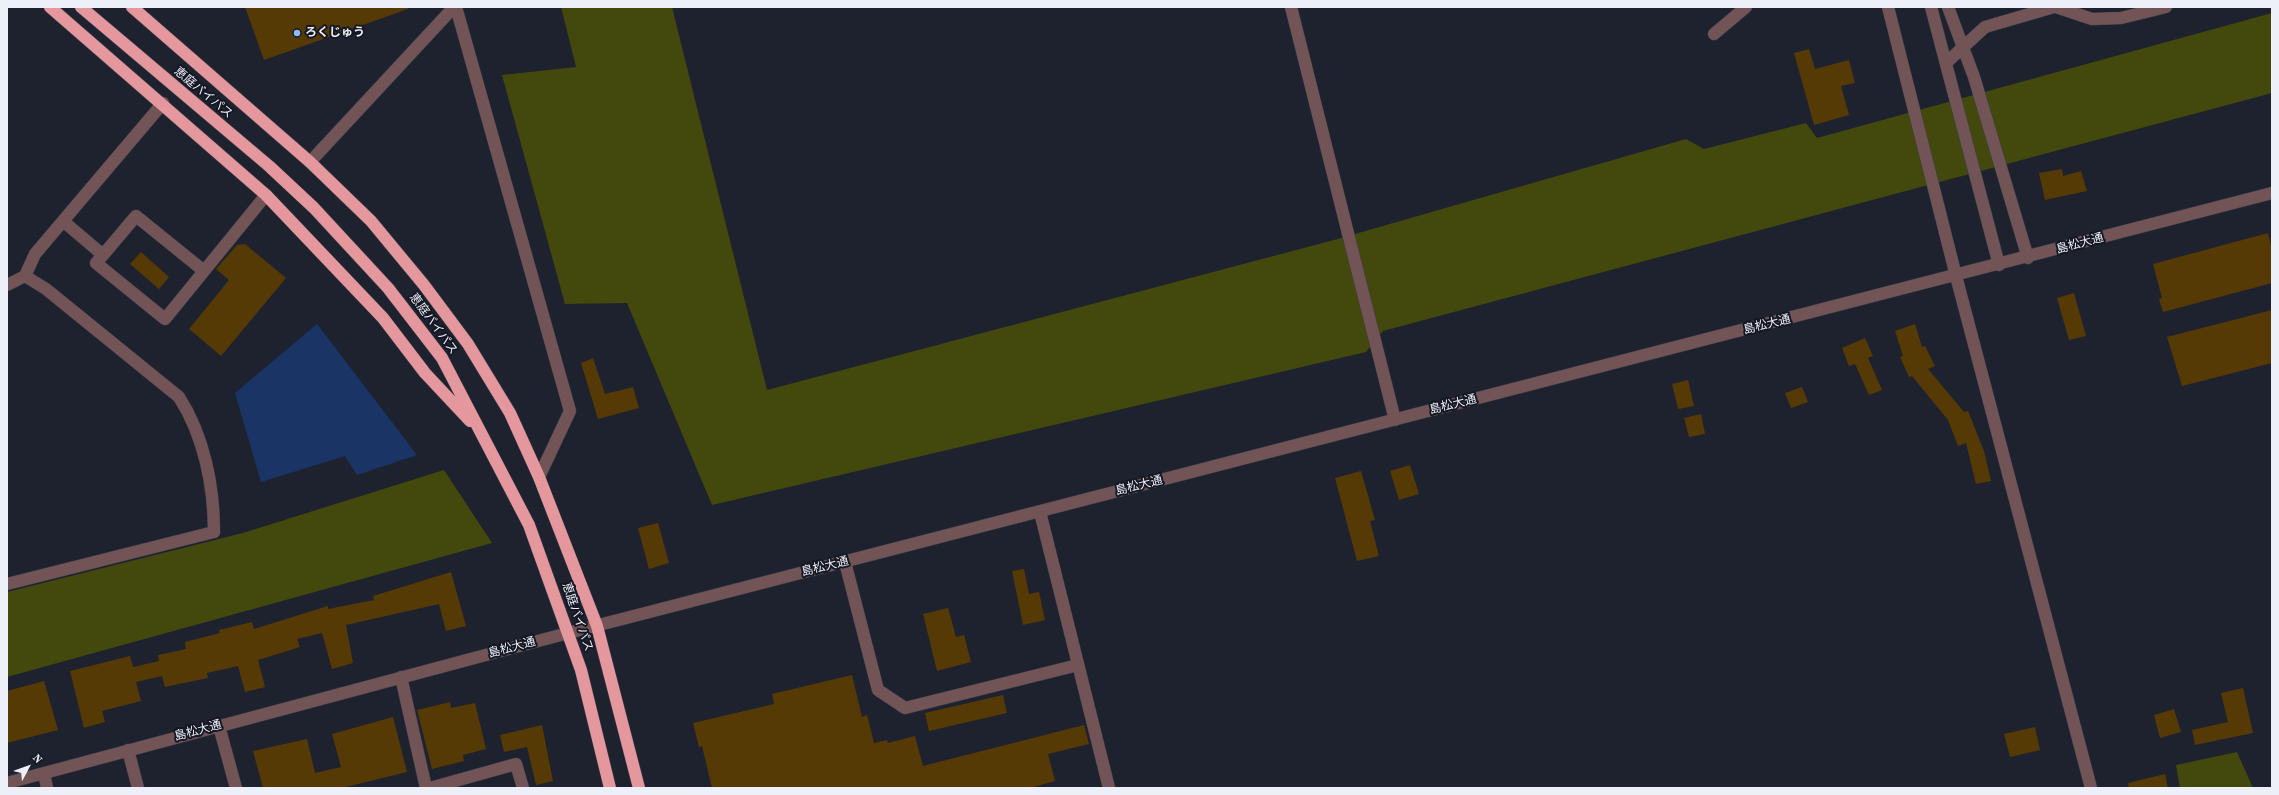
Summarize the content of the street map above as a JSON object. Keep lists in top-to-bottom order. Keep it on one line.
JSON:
{"streets":{"highway":["恵庭バイパス"],"street":["島松大通"]},"crossings":[["恵庭バイパス","島松大通"]],"places":["ろくじゅう"],"north":"top right"}
